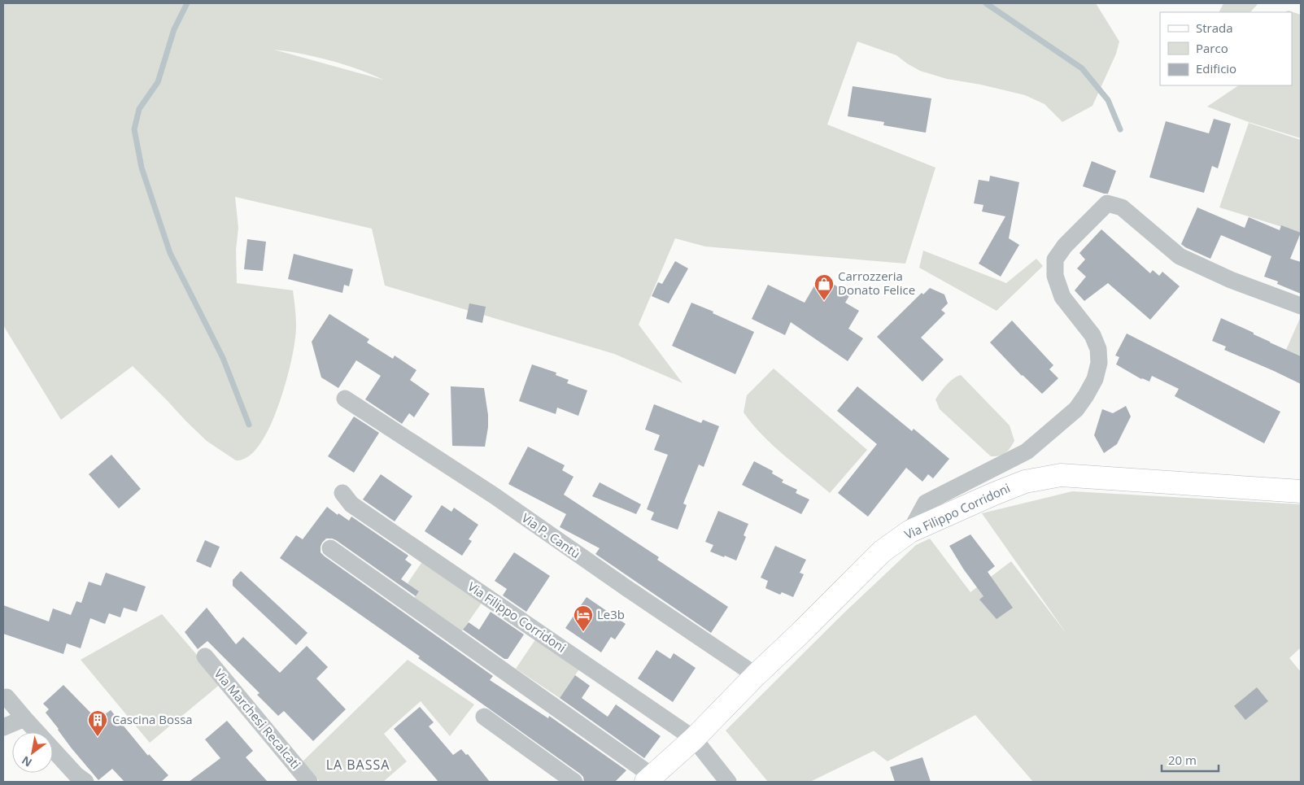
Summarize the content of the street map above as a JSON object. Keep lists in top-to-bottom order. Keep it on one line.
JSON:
{"streets":{"street":["Via Filippo Corridoni","Via P. Cantù","Via Marchesi Recalcati"]},"crossings":[["Via Filippo Corridoni","Via P. Cantù"]],"districts":["LA BASSA"],"places":{"shop":["Carrozzeria Donato Felice"],"hotel":["Le3b"],"building":["Cascina Bossa"]},"legend":["Strada","Parco","Edificio"],"scale_bar":"20 m","north":"bottom left"}
